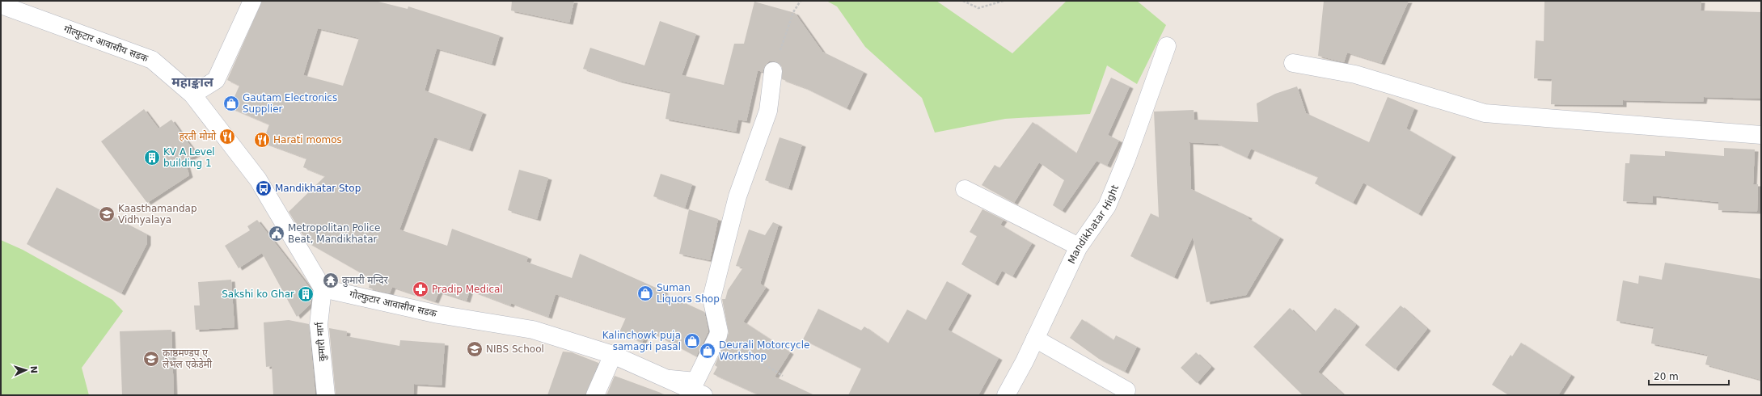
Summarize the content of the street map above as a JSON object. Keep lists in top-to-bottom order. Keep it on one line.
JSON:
{"streets":{"street":["गोल्फुटार आवासीय सडक","Mandikhatar Hight","कुमारी मार्ग"]},"crossings":[["गोल्फुटार आवासीय सडक","कुमारी मार्ग"]],"districts":["महाङ्काल"],"places":{"shop":["Gautam Electronics Supplier","Suman Liquors Shop","Kalinchowk puja samagri pasal","Deurali Motorcycle Workshop"],"restaurant":["हरती मोमो","Harati momos"],"building":["KV A Level building 1","Sakshi ko Ghar"],"bus stop":["Mandikhatar Stop"],"school or university":["Kaasthamandap Vidhyalaya","NIBS School","काष्ठमण्डप ए लेभल एकेडेमी"],"public building":["Metropolitan Police Beat, Mandikhatar"],"temple":["कुमारी मन्दिर"],"pharmacy":["Pradip Medical"]},"scale_bar":"20 m","north":"right"}
